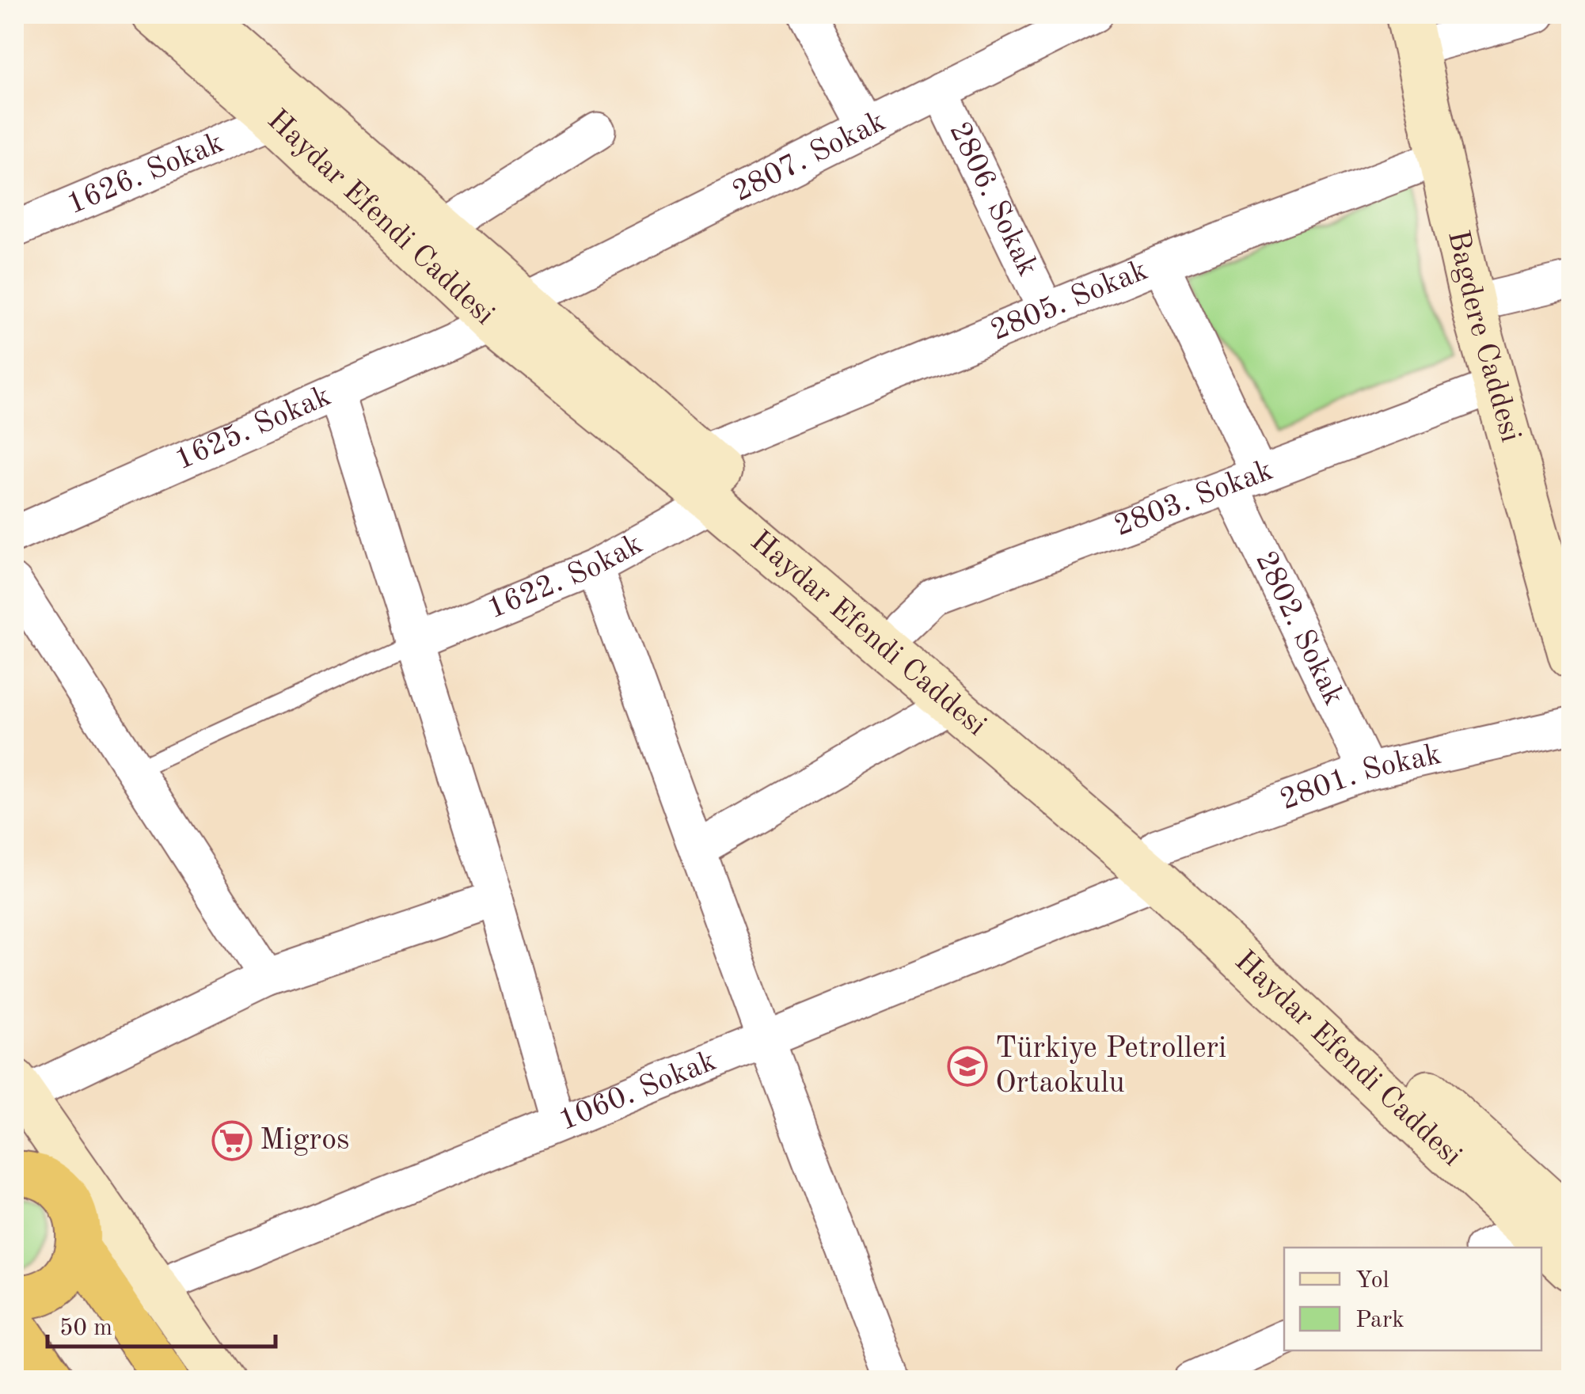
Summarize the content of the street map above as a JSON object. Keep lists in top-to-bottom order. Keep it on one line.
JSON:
{"streets":{"main road":["Haydar Efendi Caddesi","Bagdere Caddesi"],"street":["2807. Sokak","1626. Sokak","2806. Sokak","2805. Sokak","1625. Sokak","2803. Sokak","1622. Sokak","2802. Sokak","2801. Sokak","1060. Sokak"]},"crossings":[["2807. Sokak","2806. Sokak"],["2807. Sokak","Haydar Efendi Caddesi"],["2807. Sokak","1625. Sokak"],["1626. Sokak","Haydar Efendi Caddesi"],["2806. Sokak","2805. Sokak"],["Haydar Efendi Caddesi","2805. Sokak"],["Haydar Efendi Caddesi","1625. Sokak"],["Haydar Efendi Caddesi","2803. Sokak"],["Haydar Efendi Caddesi","1622. Sokak"],["Haydar Efendi Caddesi","2801. Sokak"],["Haydar Efendi Caddesi","1060. Sokak"],["2805. Sokak","Bagdere Caddesi"],["2805. Sokak","2802. Sokak"],["Bagdere Caddesi","2803. Sokak"],["2803. Sokak","2802. Sokak"],["2802. Sokak","2801. Sokak"],["2801. Sokak","1060. Sokak"]],"places":{"school or university":["Türkiye Petrolleri Ortaokulu"],"supermarket":["Migros"]},"legend":["Yol","Park"],"scale_bar":"50 m"}
